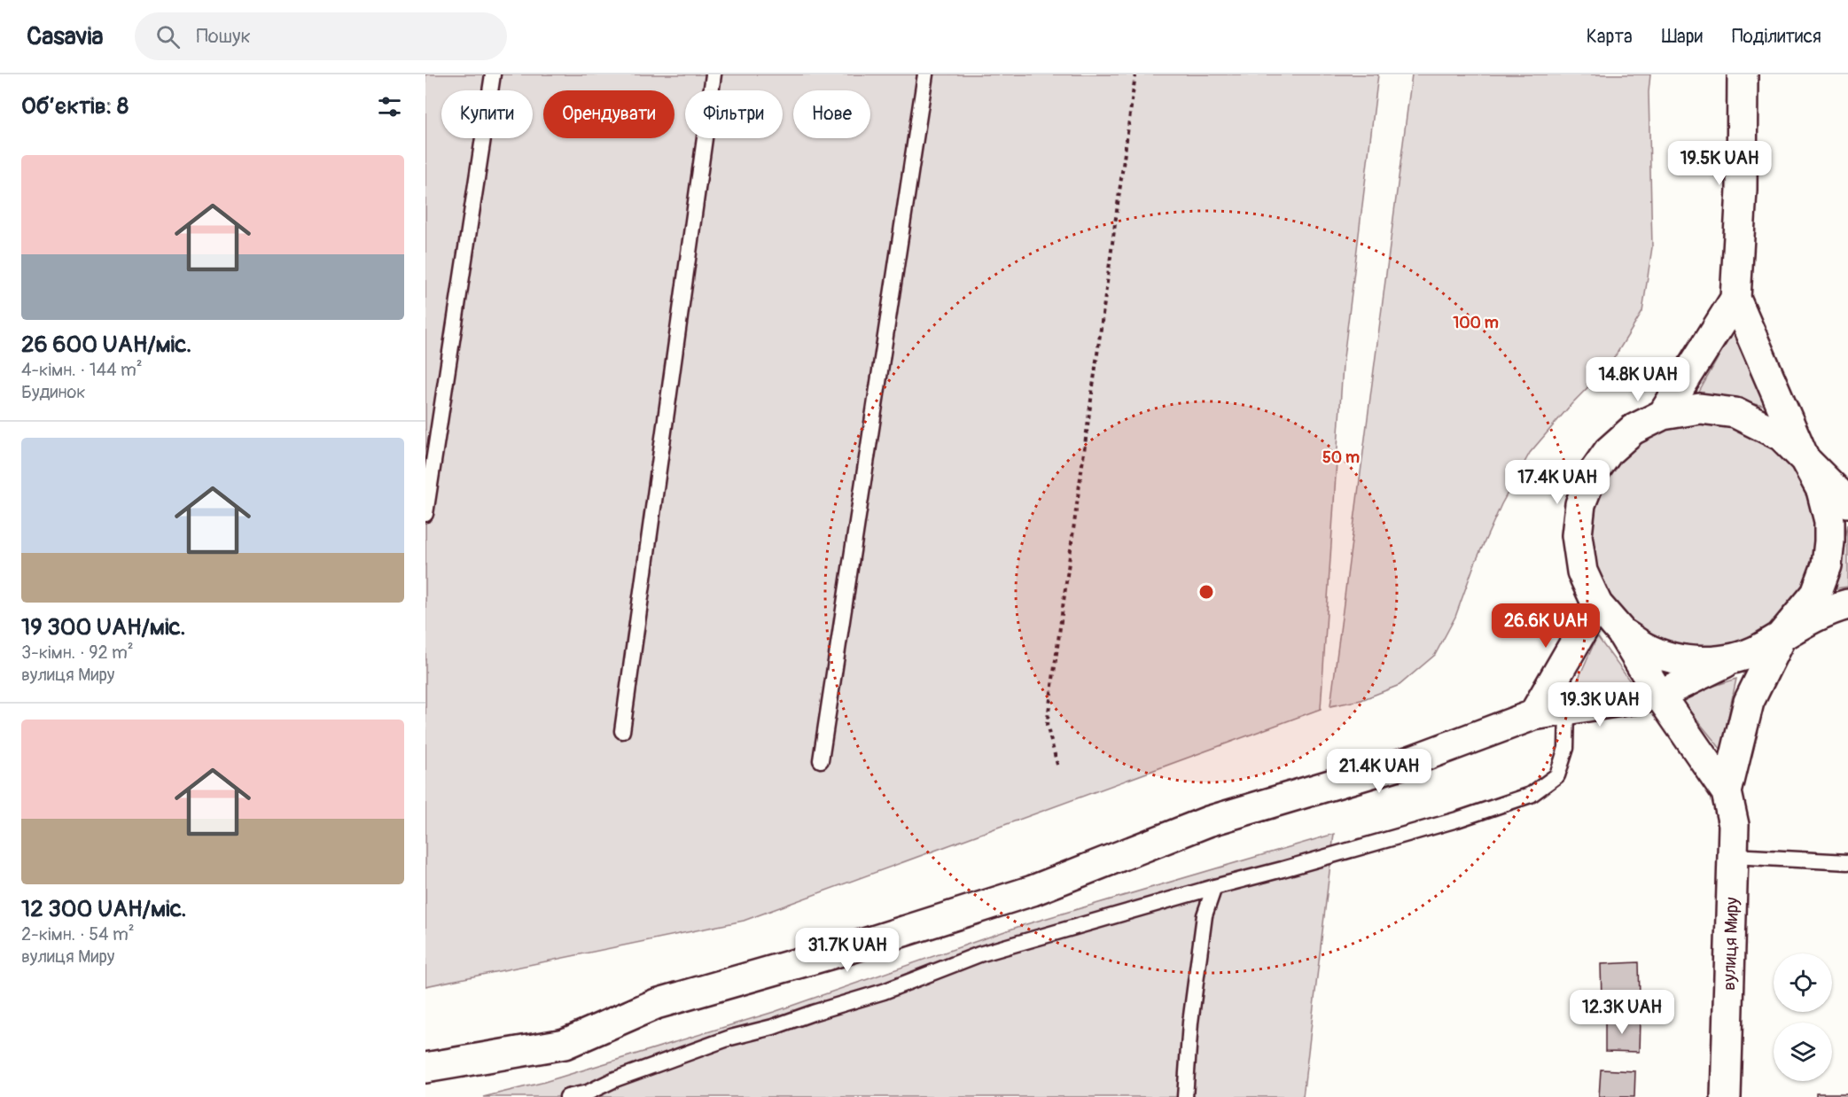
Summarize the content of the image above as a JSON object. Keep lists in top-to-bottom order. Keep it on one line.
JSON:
{"streets":{"street":["вулиця Миру"]},"page":{"header":"Casavia","search":"Пошук","nav":["Карта","Шари","Поділитися"],"heading":"Об’єктів: 8","chip":["Купити","Орендувати","Фільтри","Нове"],"list":[{"name":"26 600 UAH/міс.","note":"4-кімн. · 144 m² · Будинок"},{"name":"19 300 UAH/міс.","note":"3-кімн. · 92 m² · вулиця Миру"},{"name":"12 300 UAH/міс.","note":"2-кімн. · 54 m² · вулиця Миру"}],"price":["19.5K UAH","14.8K UAH","17.4K UAH","26.6K UAH","19.3K UAH","21.4K UAH","31.7K UAH","12.3K UAH"]},"rings":["100 m","50 m"]}
